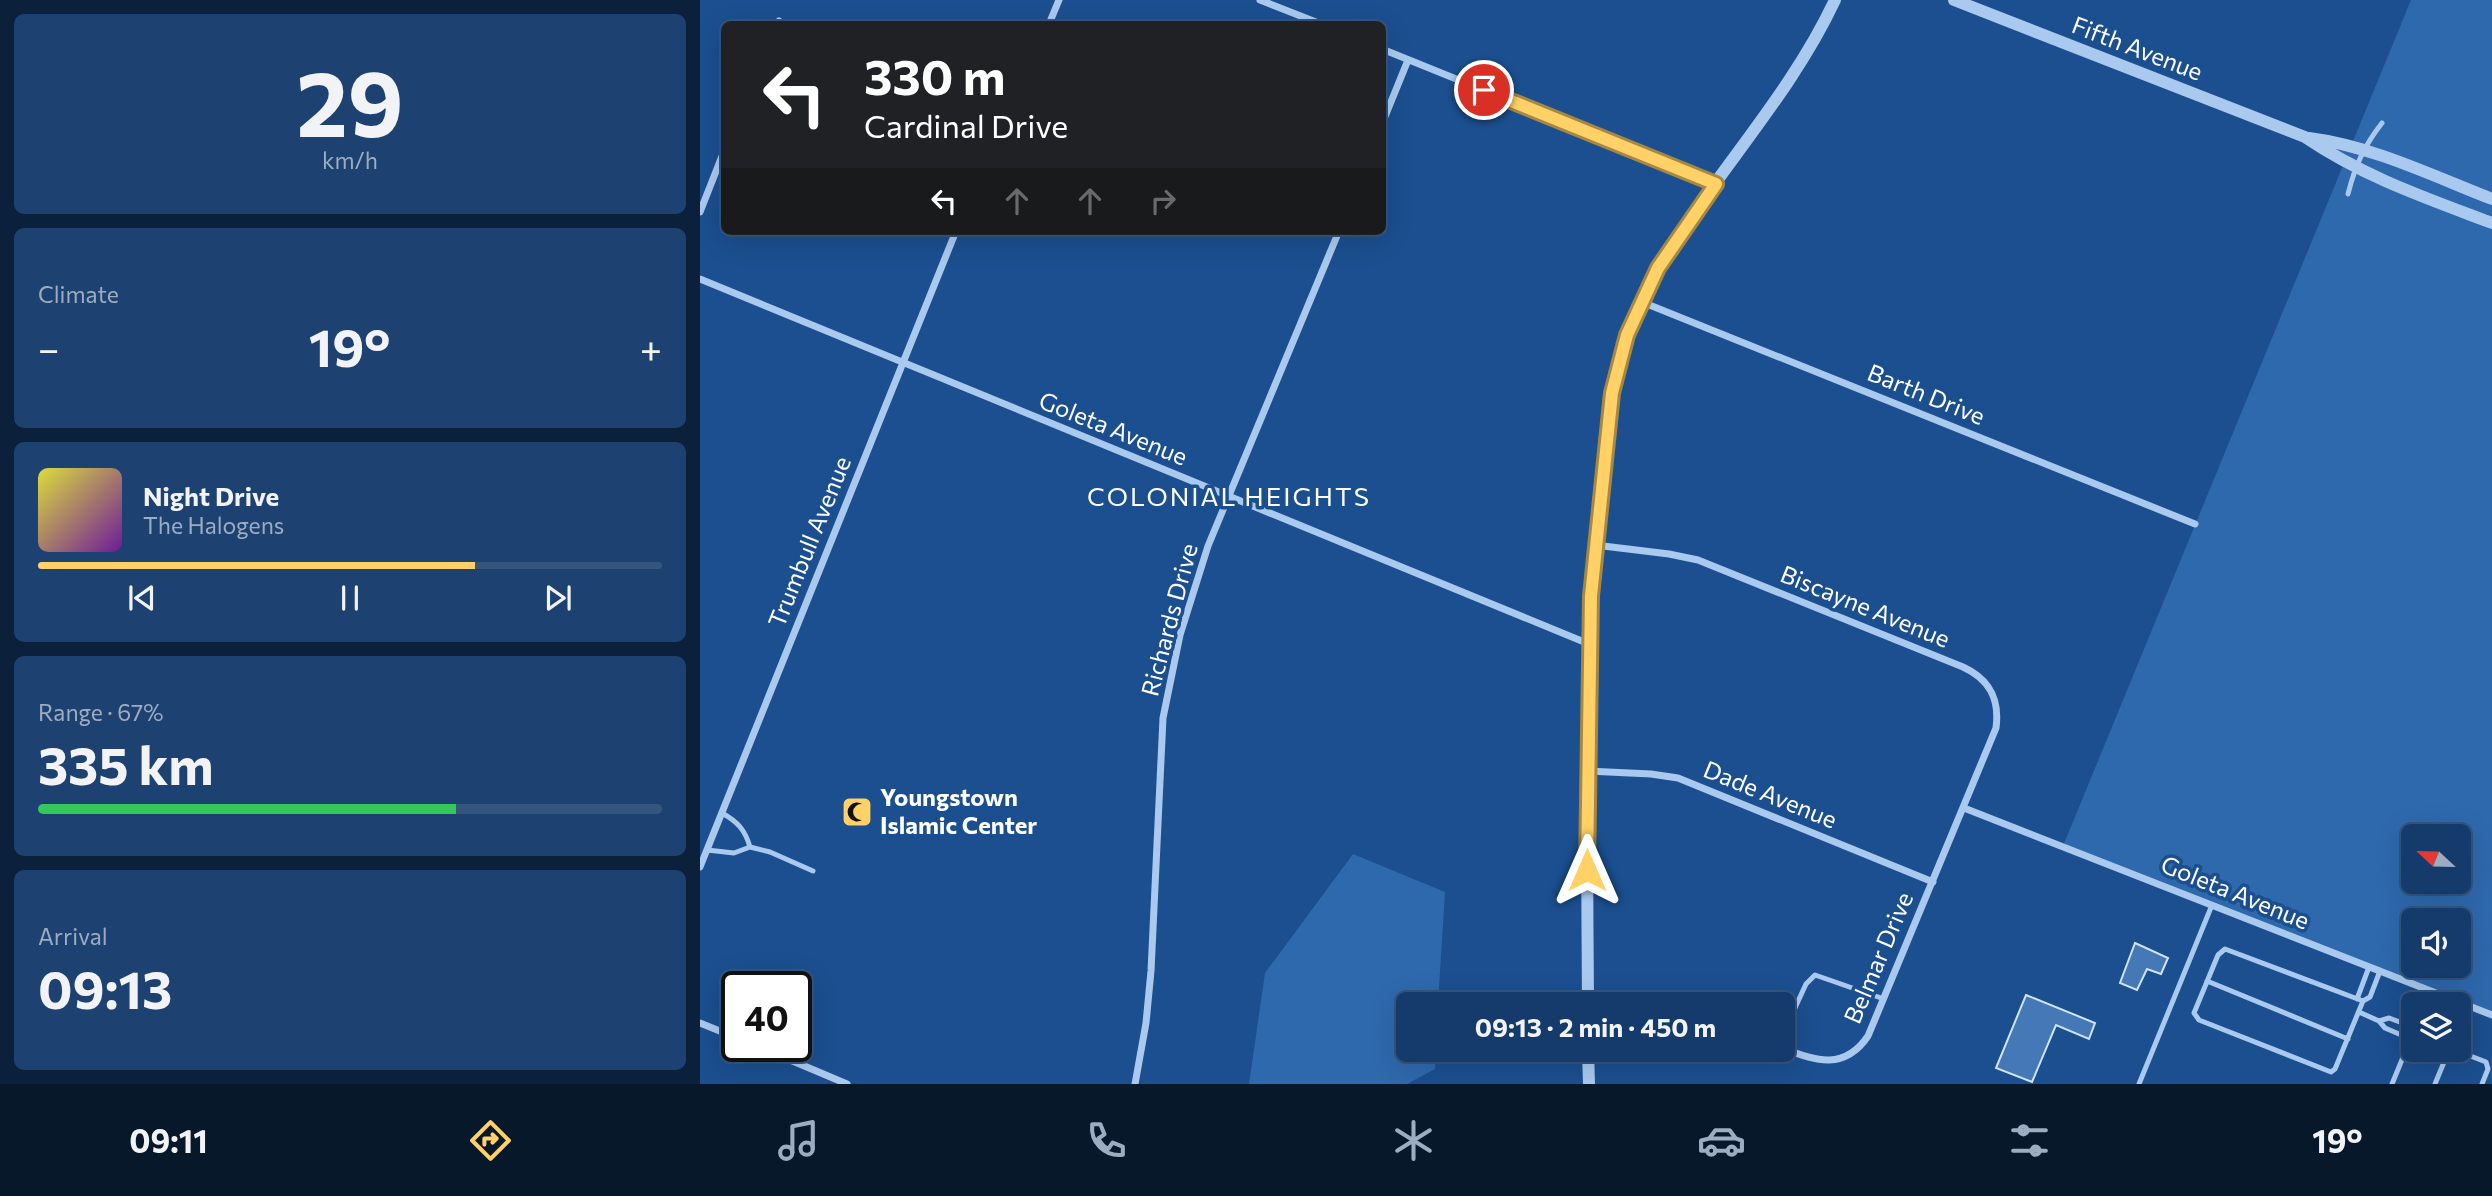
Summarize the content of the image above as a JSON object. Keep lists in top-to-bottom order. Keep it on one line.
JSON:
{"streets":{"street":["Fifth Avenue","Barth Drive","Goleta Avenue","Trumbull Avenue","Biscayne Avenue","Richards Drive","Dade Avenue","Belmar Drive"]},"crossings":[["Goleta Avenue","Trumbull Avenue"],["Goleta Avenue","Biscayne Avenue"],["Goleta Avenue","Richards Drive"],["Goleta Avenue","Belmar Drive"],["Biscayne Avenue","Belmar Drive"],["Dade Avenue","Belmar Drive"]],"districts":["COLONIAL HEIGHTS"],"places":{"mosque":["Youngstown Islamic Center"]},"north":"left","page":{"tile":[["29","km/h"],"Climate",["Range · 67%","335 km"],["Arrival","09:13"]],"turn":["330 m","Cardinal Drive"],"heat":["−","19°","+"],"song":["Night Drive","The Halogens"],"limit":"40","trip":"09:13 · 2 min · 450 m","tabs":["09:11","19°"]}}
